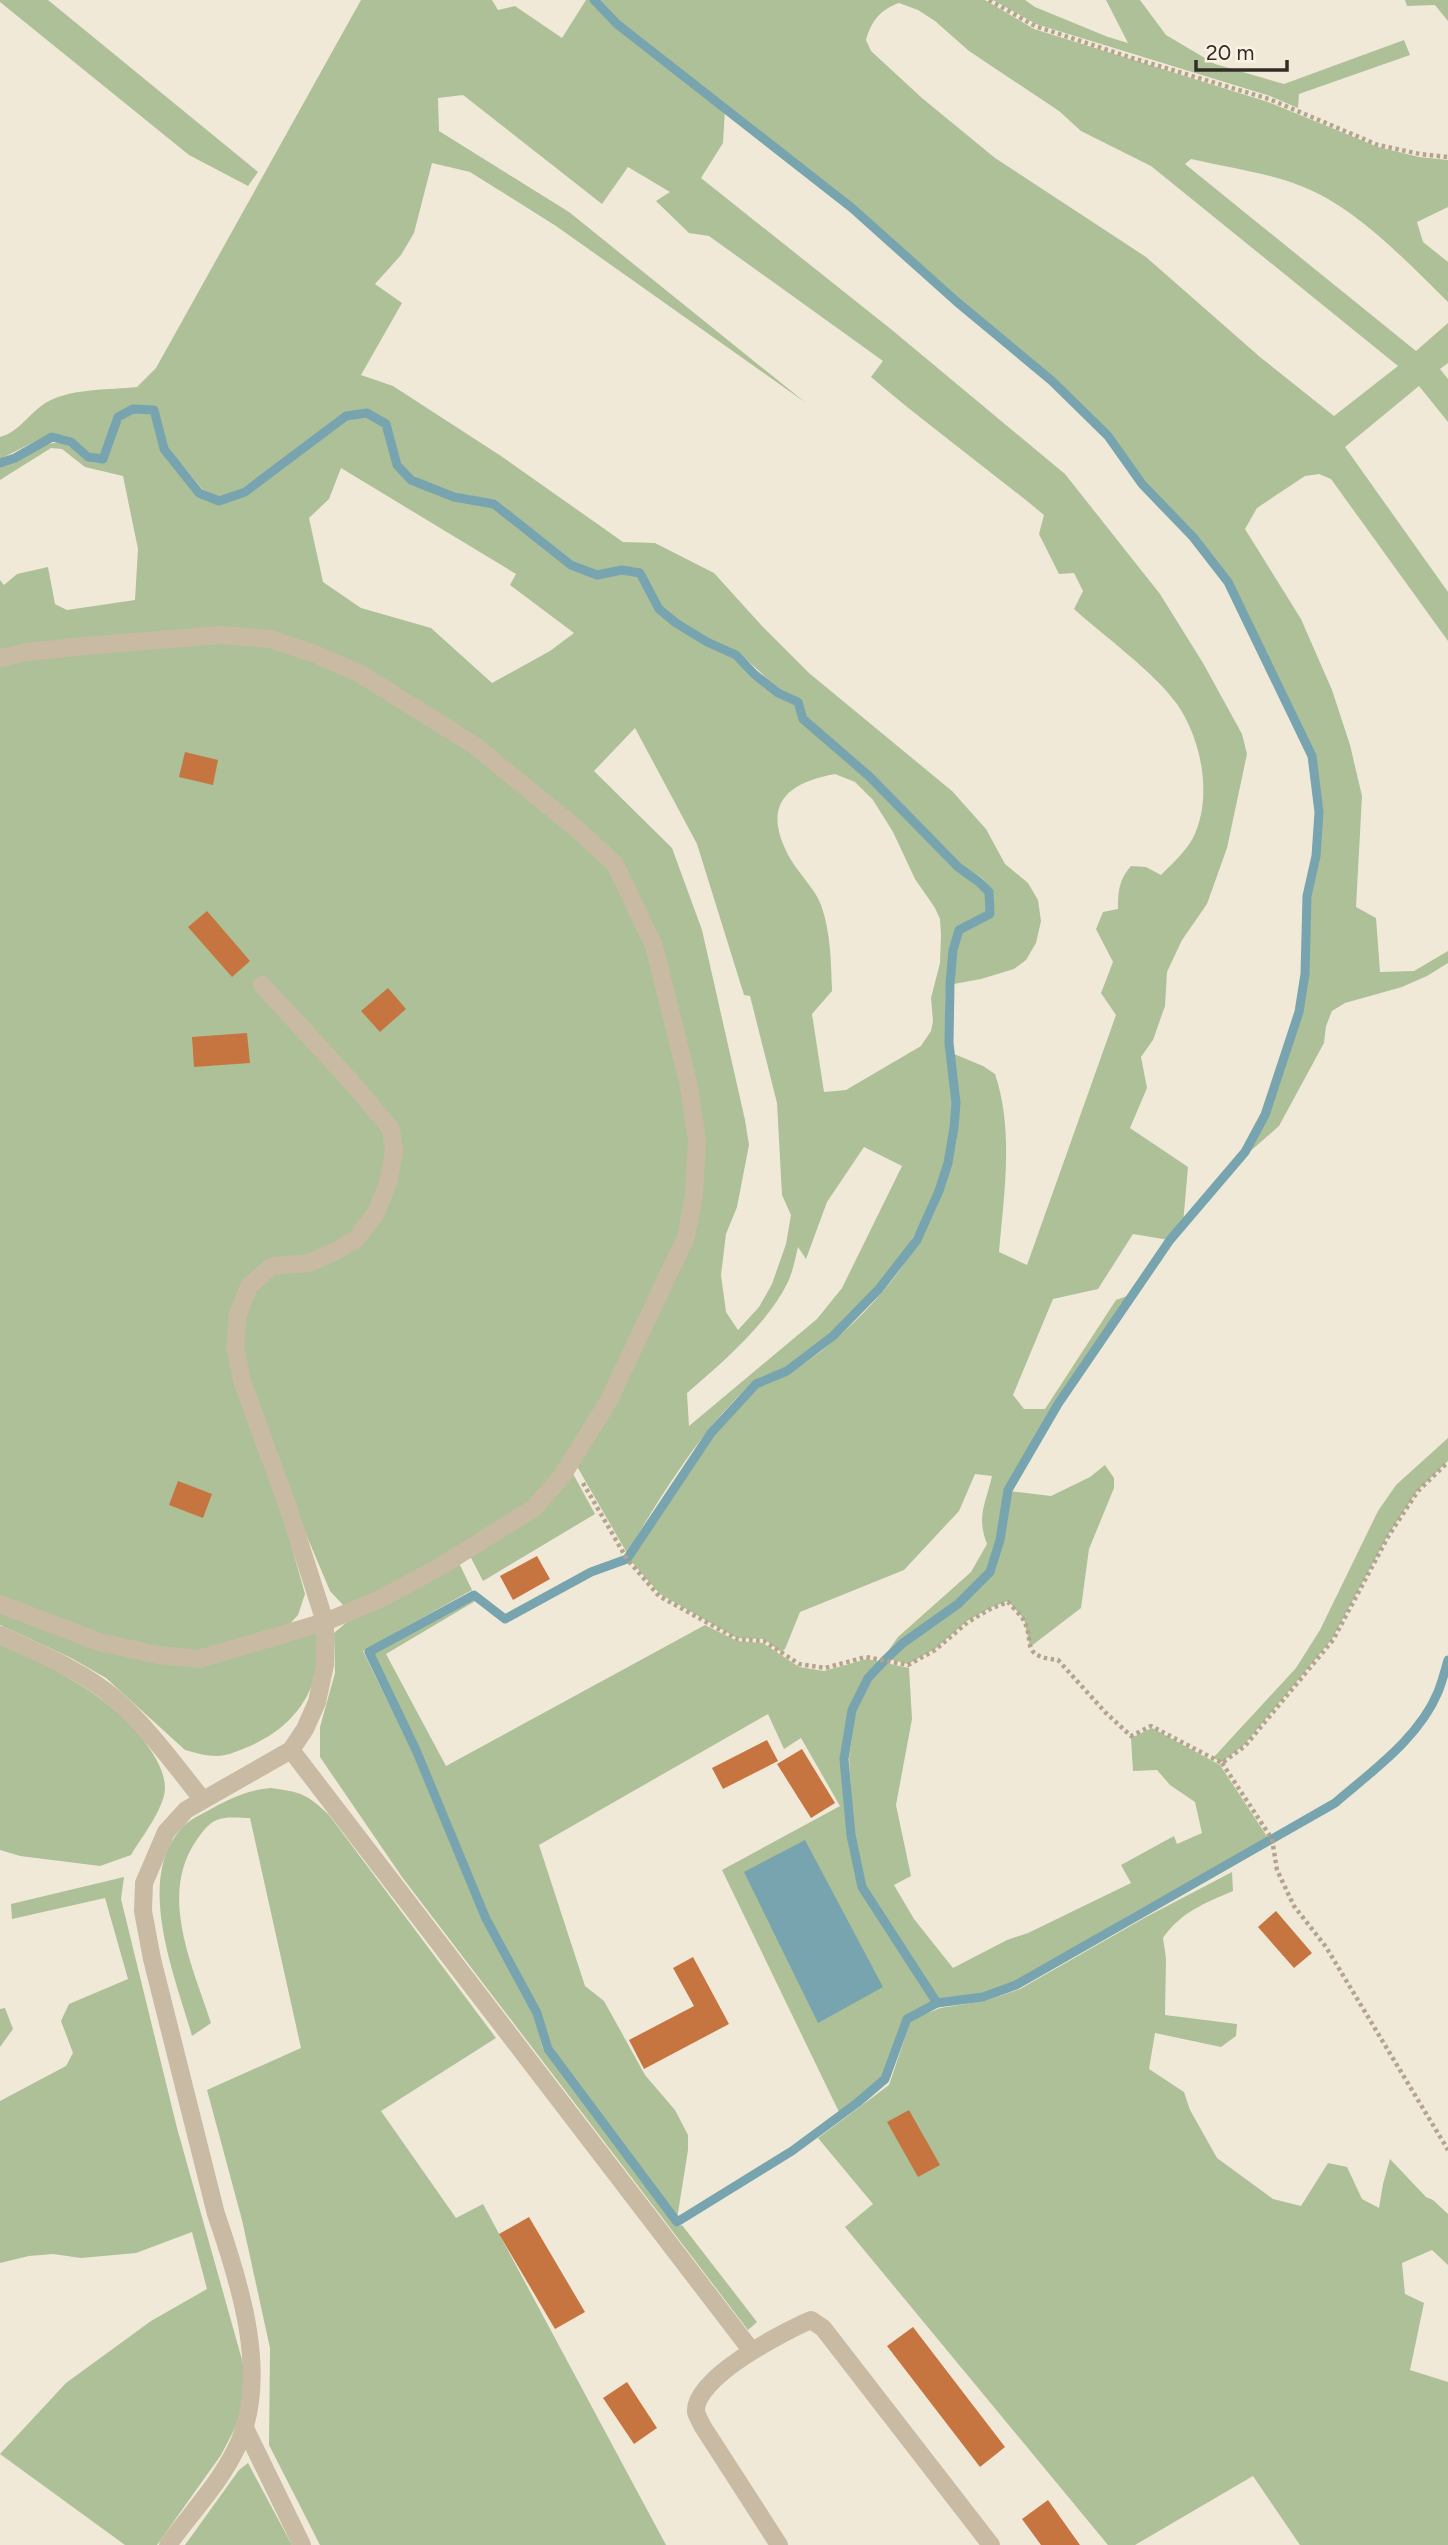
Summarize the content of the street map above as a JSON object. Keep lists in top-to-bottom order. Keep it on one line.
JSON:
{"scale_bar":"20 m"}
